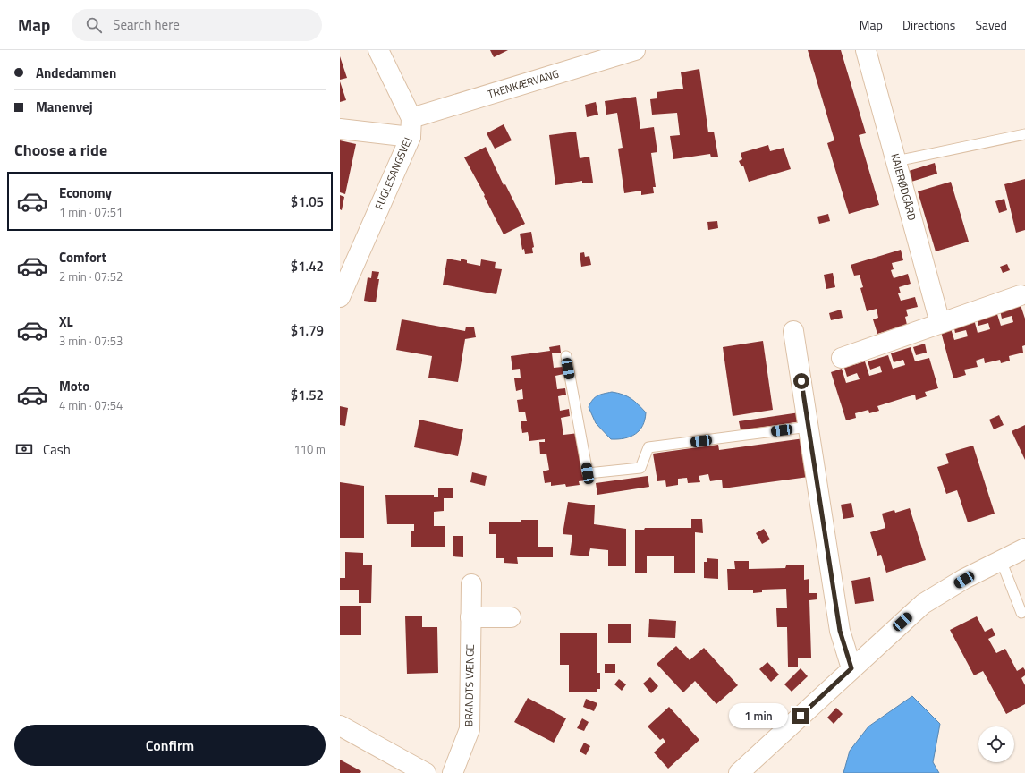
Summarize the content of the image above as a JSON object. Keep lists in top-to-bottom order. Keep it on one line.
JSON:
{"streets":{"street":["TRENKÆRVANG","FUGLESANGSVEJ","KAJERØDGÅRD","BRANDTS VÆNGE"]},"crossings":[["TRENKÆRVANG","FUGLESANGSVEJ"]],"page":{"header":"Map","search":"Search here","nav":["Map","Directions","Saved"],"banner":["Andedammen","Manenvej"],"heading":"Choose a ride","list":[{"name":"Economy","note":"1 min · 07:51","value":"$1.05"},{"name":"Comfort","note":"2 min · 07:52","value":"$1.42"},{"name":"XL","note":"3 min · 07:53","value":"$1.79"},{"name":"Moto","note":"4 min · 07:54","value":"$1.52"}],"pay":["Cash","110 m"],"bubble":"1 min","buttons":"Confirm"}}
